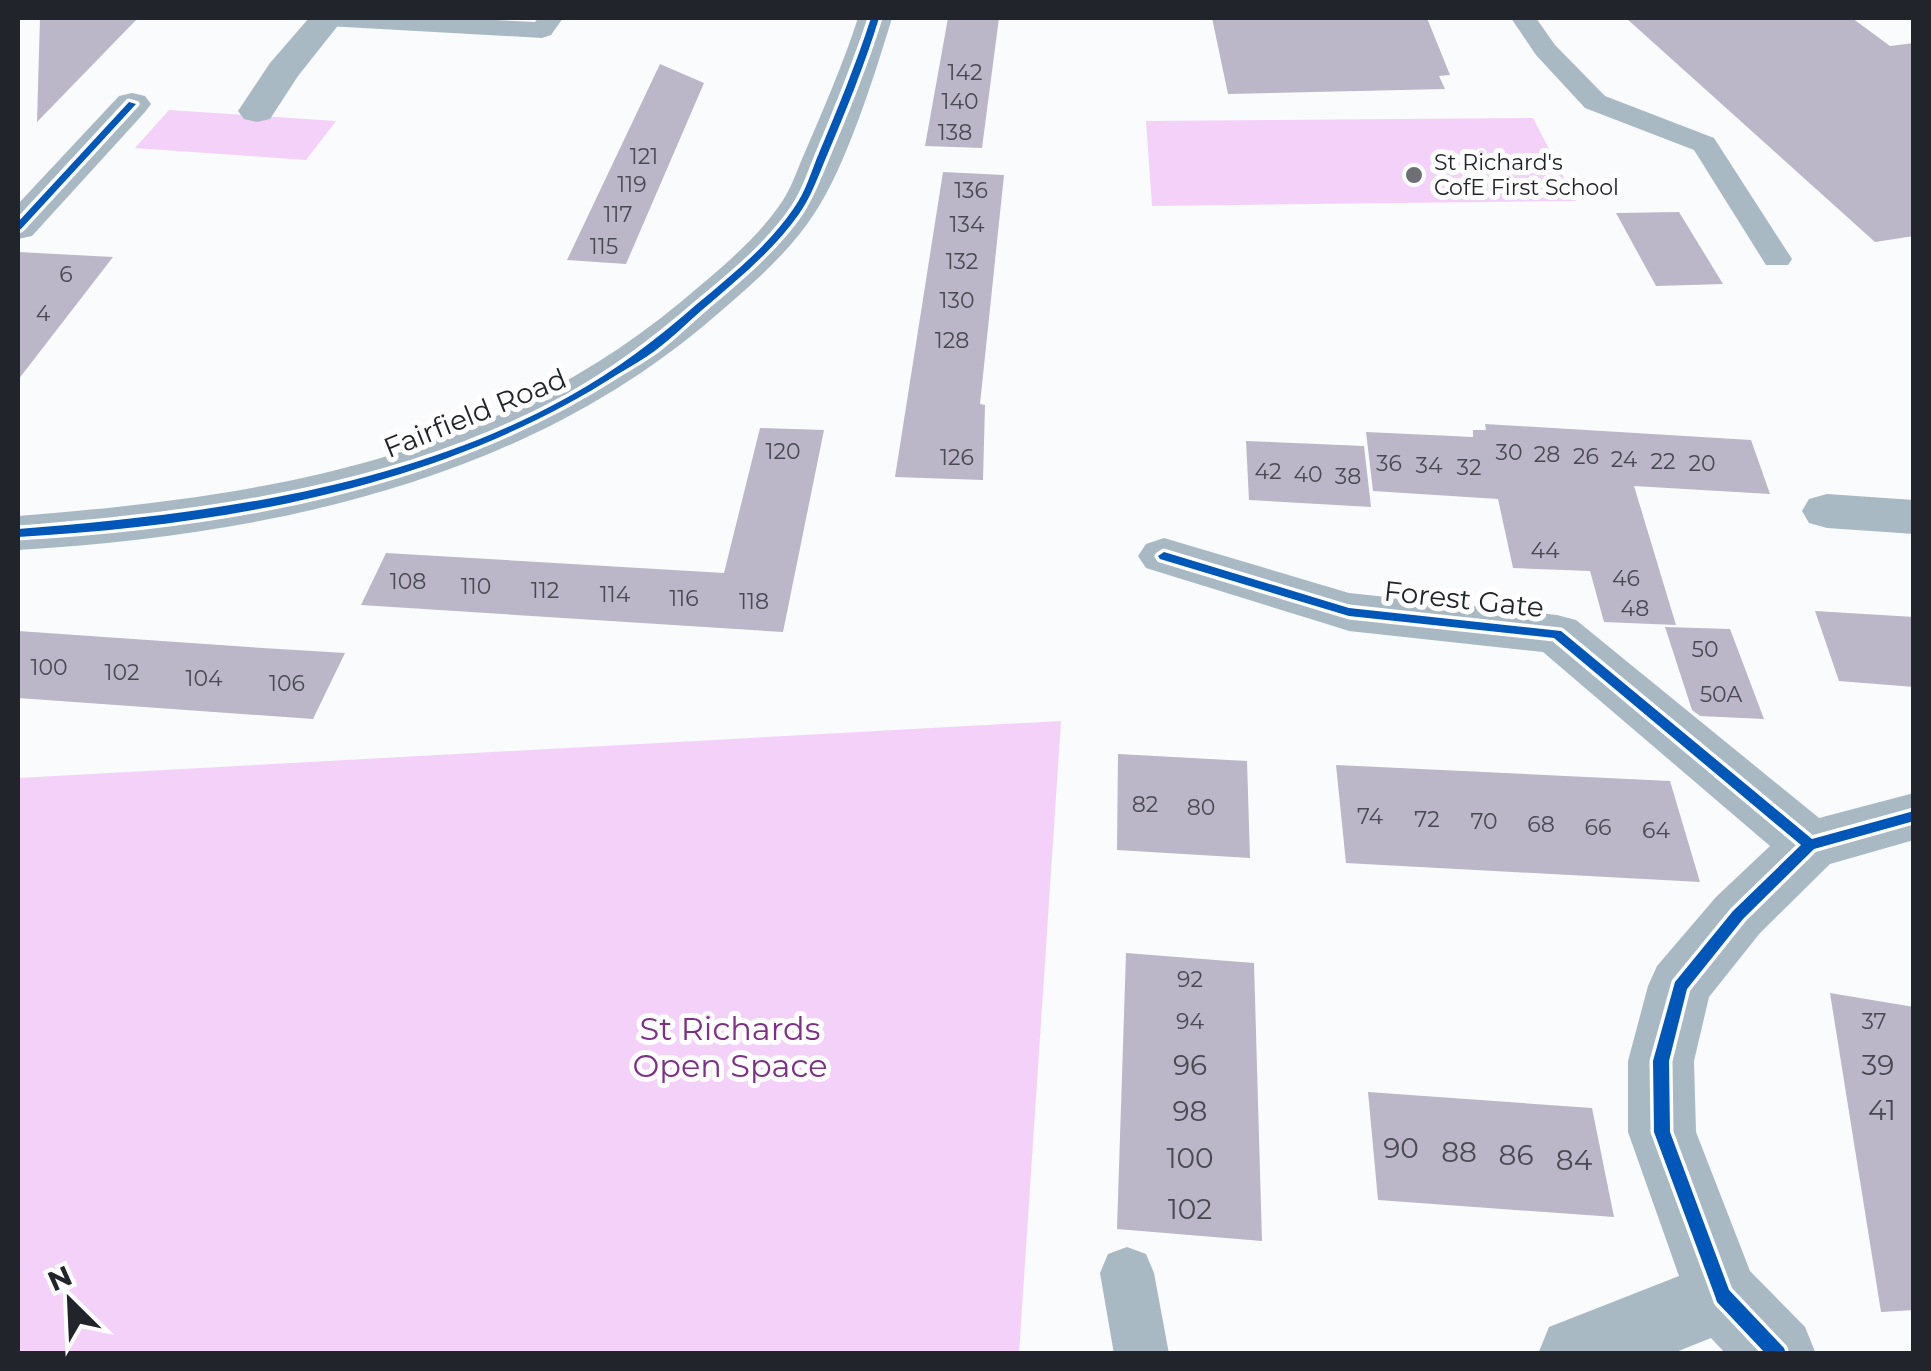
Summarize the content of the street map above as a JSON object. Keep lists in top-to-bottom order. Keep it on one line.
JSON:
{"streets":{"street":["Fairfield Road","Forest Gate"]},"parks":["St Richards Open Space"],"places":["St Richard's CofE First School"],"house_numbers":["142","140","138","121","119","136","117","134","115","132","6","130","4","128","120","30","28","26","126","24","22","36","20","34","32","42","40","38","44","46","108","110","112","114","116","118","48","50","100","102","104","106","50A","82","80","74","72","70","68","66","64","92","94","37","96","39","41","98","90","88","86","100","84","102"],"north":"top left"}
